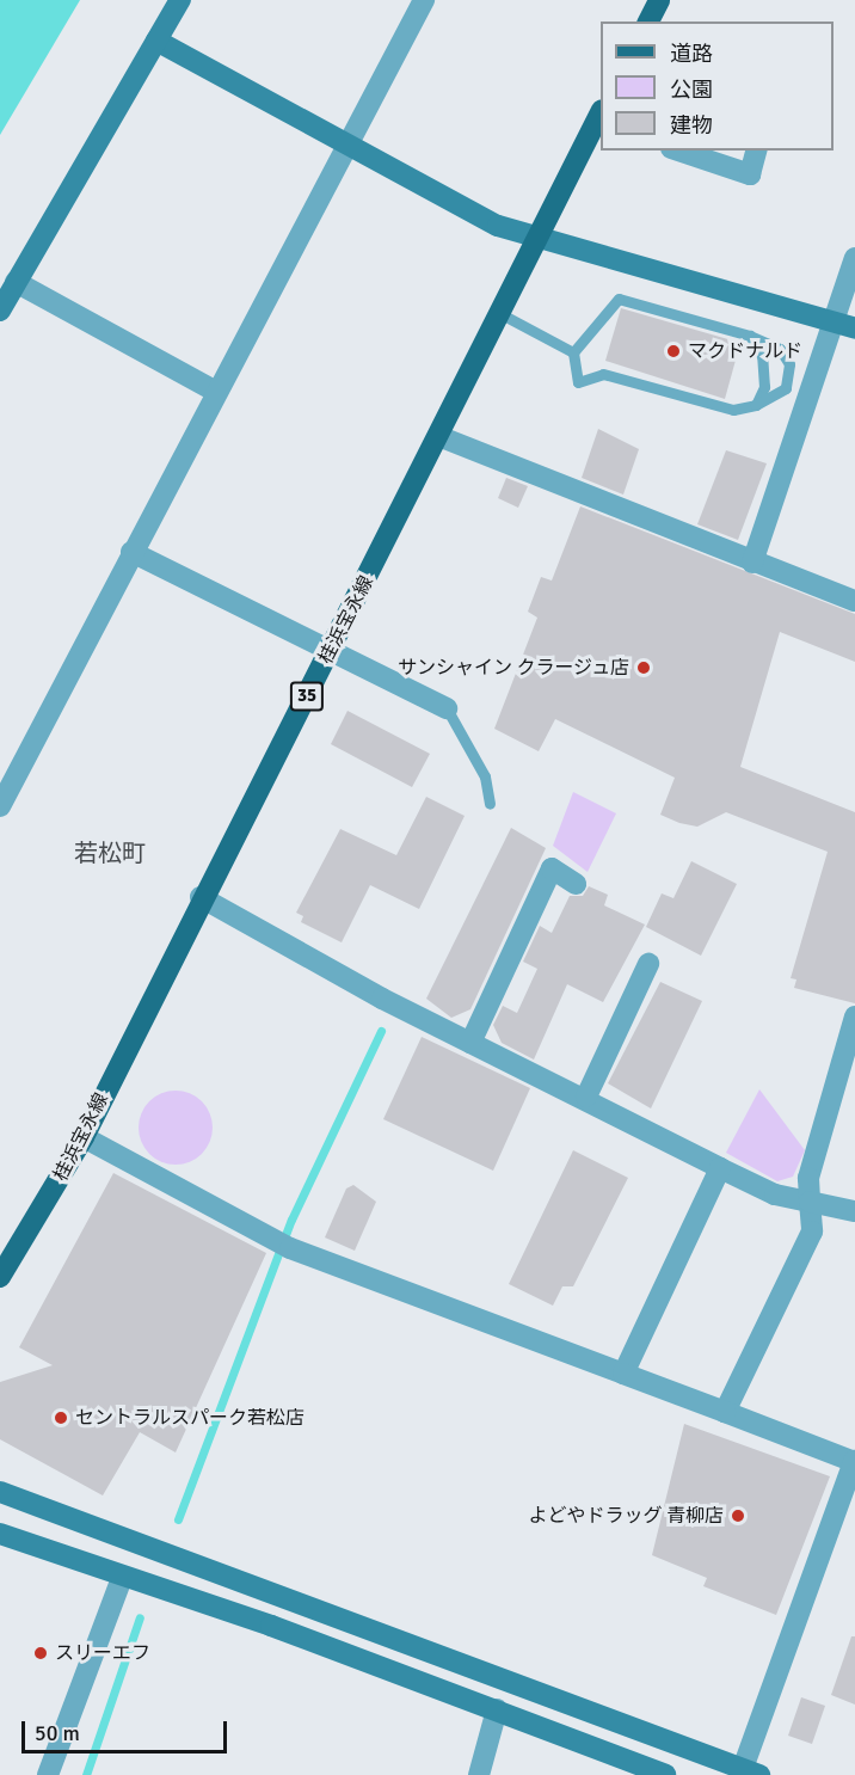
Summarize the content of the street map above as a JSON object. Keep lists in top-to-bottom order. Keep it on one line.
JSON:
{"streets":{"main road":["桂浜宝永線","35"]},"districts":["若松町"],"places":["マクドナルド","サンシャイン クラージュ店","セントラルスパーク若松店","よどやドラッグ 青柳店","スリーエフ"],"legend":["道路","公園","建物"],"scale_bar":"50 m"}
